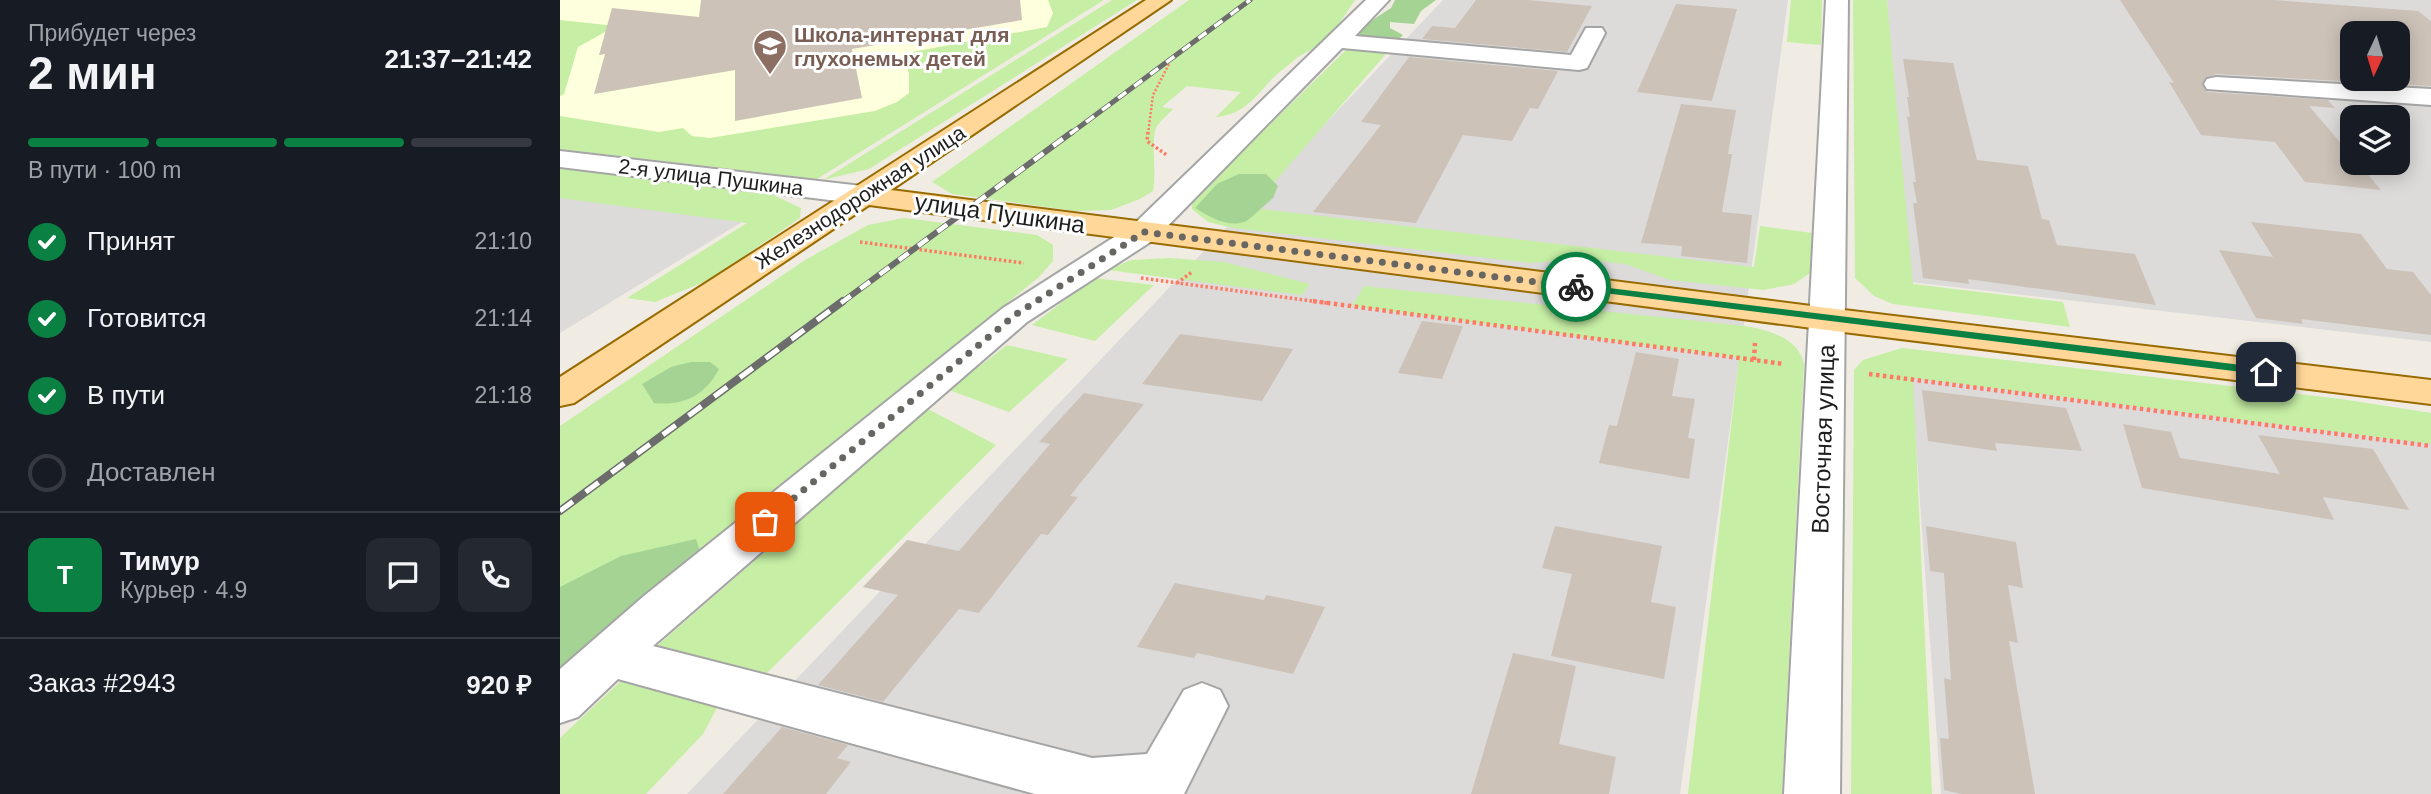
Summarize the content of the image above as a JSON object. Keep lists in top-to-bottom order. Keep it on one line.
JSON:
{"streets":{"main road":["Железнодорожная улица","улица Пушкина"],"street":["2-я улица Пушкина","Восточная улица"]},"crossings":[["2-я улица Пушкина","Железнодорожная улица"],["2-я улица Пушкина","улица Пушкина"],["Железнодорожная улица","улица Пушкина"],["улица Пушкина","Восточная улица"]],"places":{"school or university":["Школа-интернат для глухонемых детей"]},"north":"bottom","page":{"heading":["2 мин","Прибудет через","21:37–21:42"],"panel":["Тимур","Курьер · 4.9","Заказ #2943","920 ₽"],"bar":"В пути · 100 m","list":[["Принят","21:10"],["Готовится","21:14"],["В пути","21:18"],"Доставлен"],"round":"Т"}}
